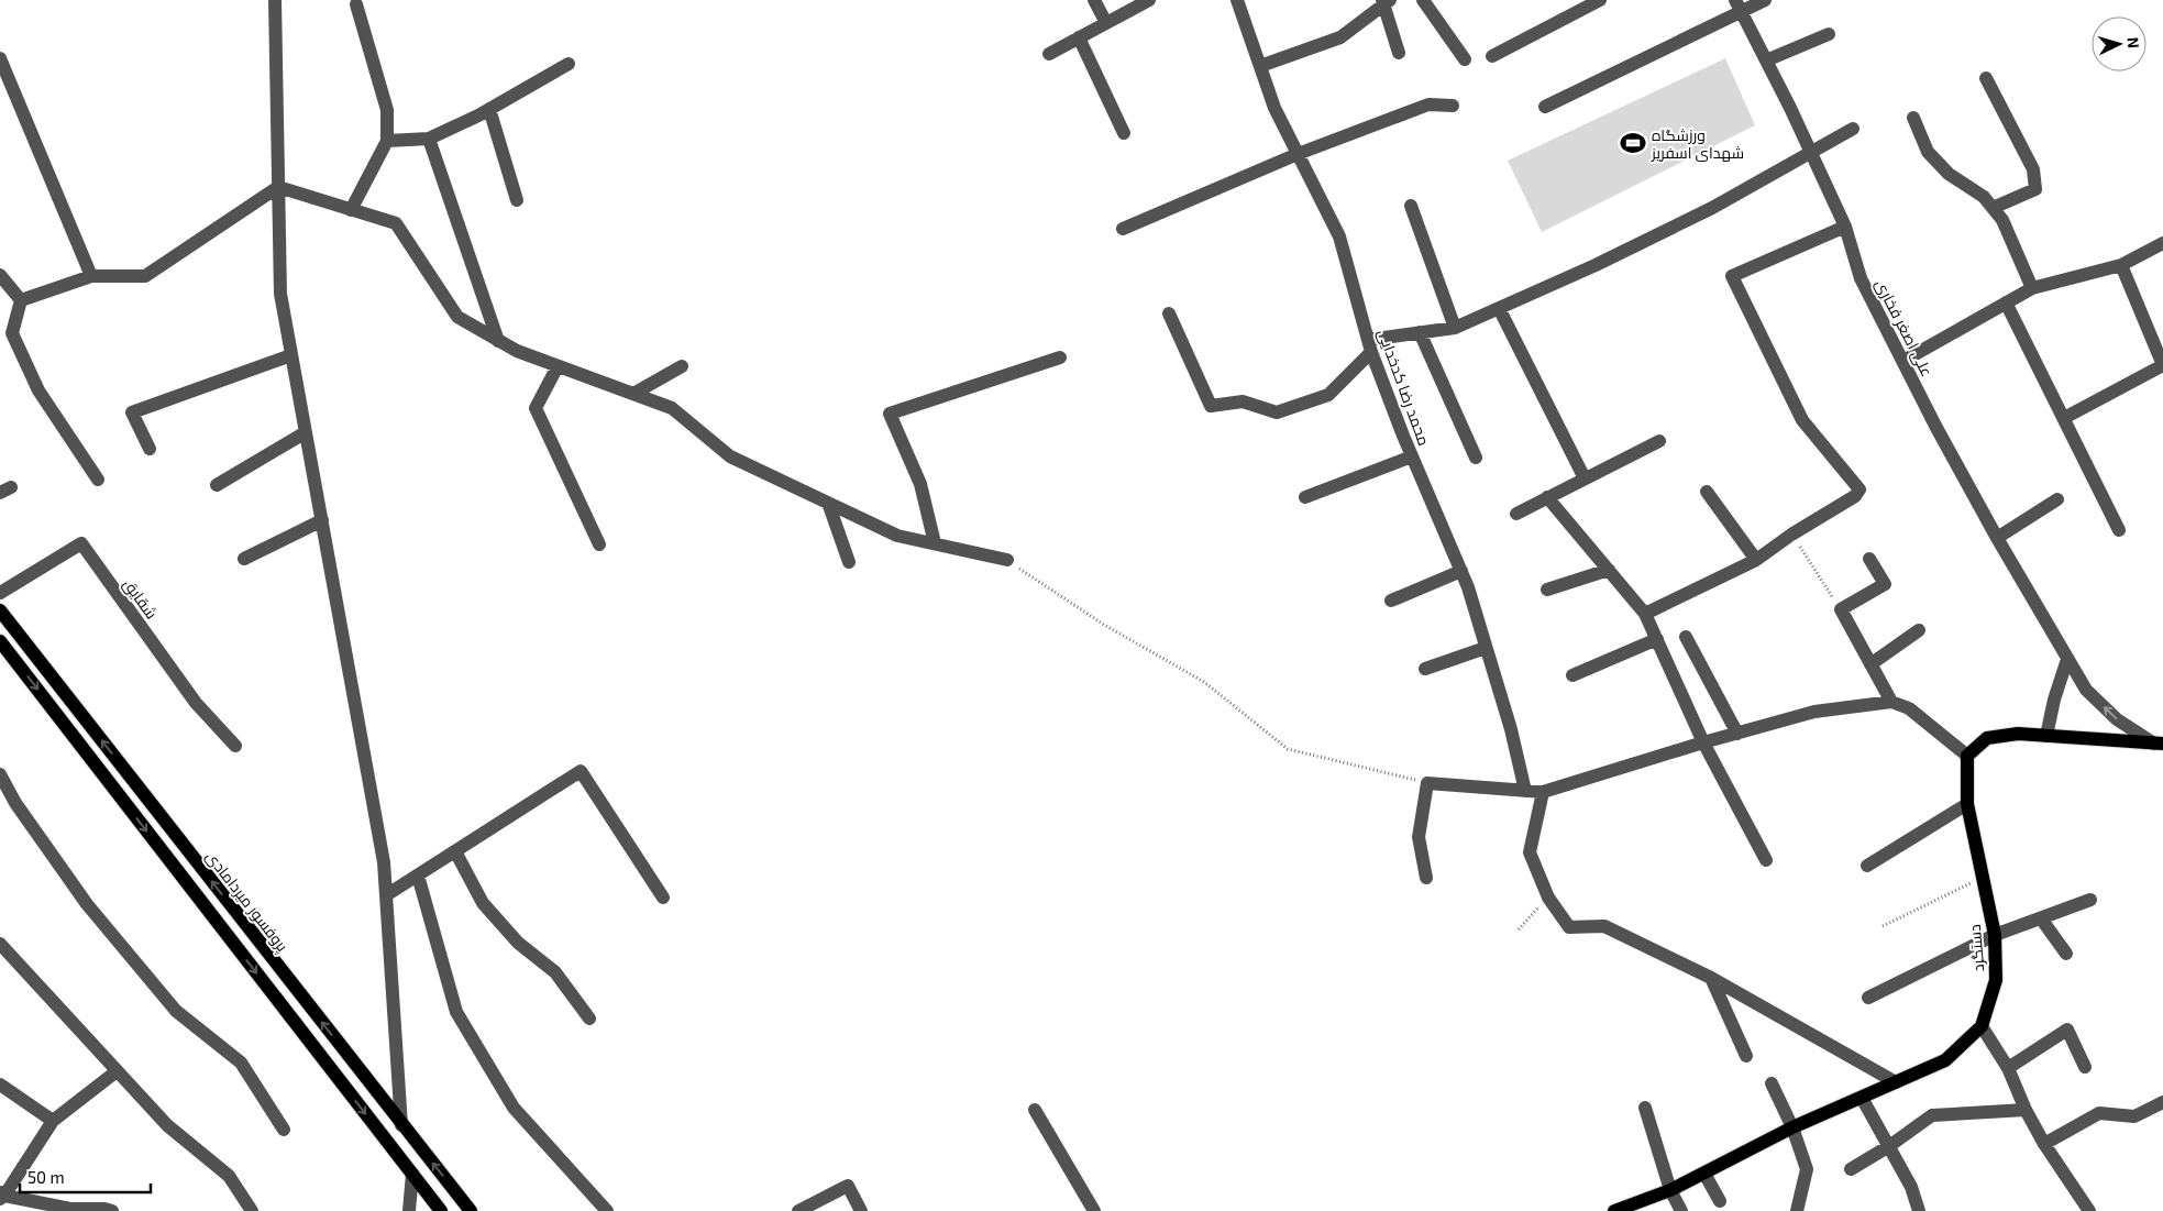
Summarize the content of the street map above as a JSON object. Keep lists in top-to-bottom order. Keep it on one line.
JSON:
{"streets":{"main road":["پروفسور میردامادی","دستگرد"],"street":["علی اصغر فخاری","محمد رضا کدخدایی","شقایق"]},"places":{"sports":["ورزشگاه شهدای اسفریز"]},"scale_bar":"50 m","north":"right"}
